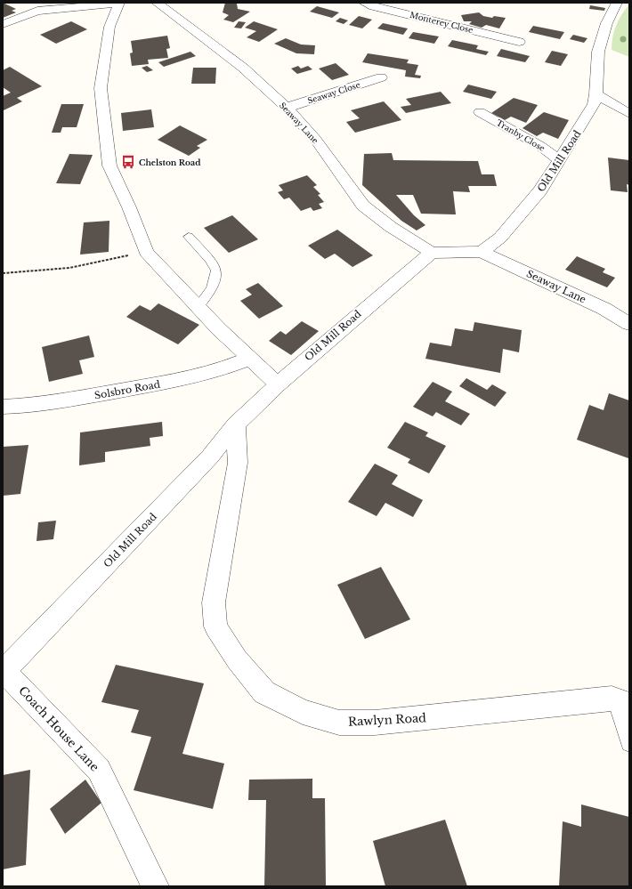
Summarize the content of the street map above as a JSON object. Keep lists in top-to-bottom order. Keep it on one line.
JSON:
{"streets":{"street":["Monterey Close","Seaway Close","Seaway Lane","Tranby Close","Old Mill Road","Solsbro Road","Rawlyn Road","Coach House Lane"]},"crossings":[["Seaway Close","Seaway Lane"],["Seaway Lane","Old Mill Road"],["Tranby Close","Old Mill Road"],["Old Mill Road","Rawlyn Road"],["Old Mill Road","Coach House Lane"]],"places":{"bus stop":["Chelston Road"]}}
